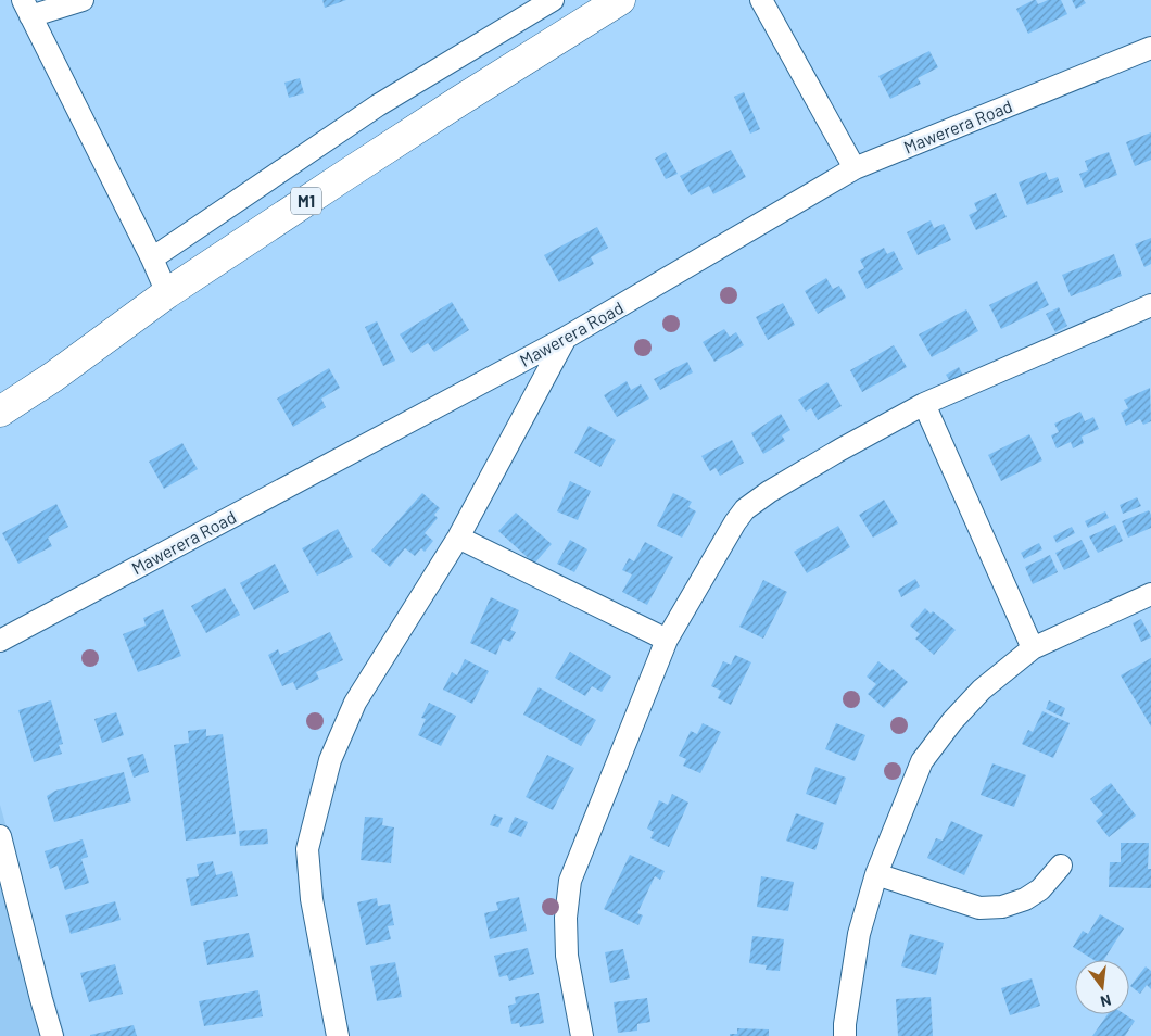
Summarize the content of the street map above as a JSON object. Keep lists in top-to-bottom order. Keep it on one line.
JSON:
{"streets":{"highway":["M1"],"street":["Mawerera Road"]},"north":"bottom"}
